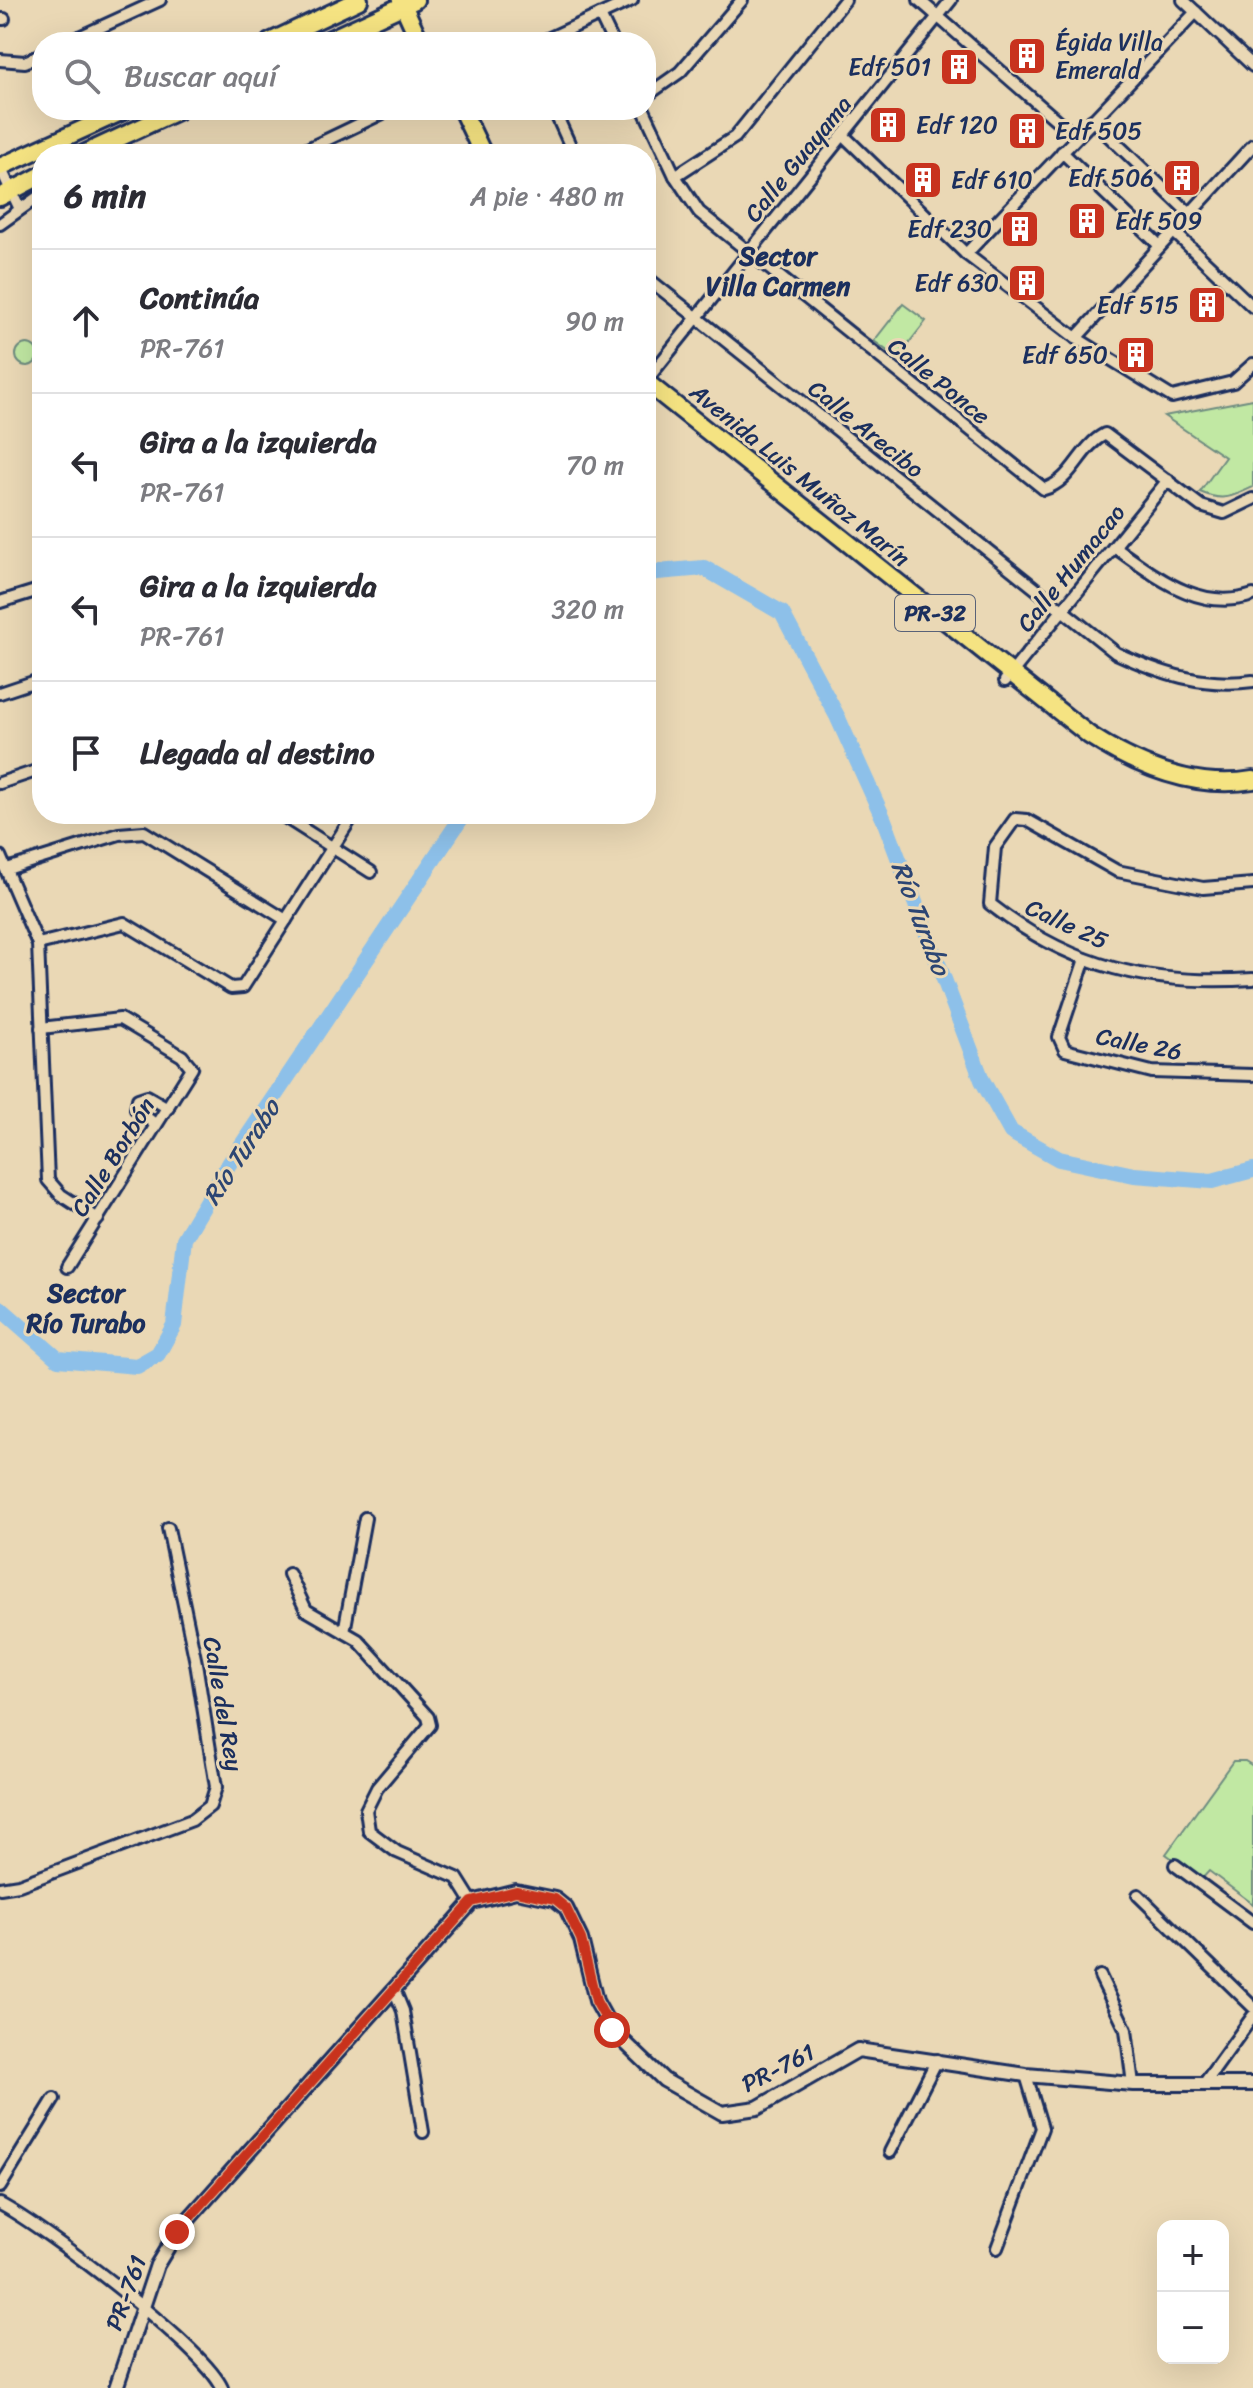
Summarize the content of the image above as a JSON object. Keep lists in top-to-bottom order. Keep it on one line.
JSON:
{"streets":{"main road":["Avenida Luis Muñoz Marín","PR-32"],"street":["Calle Guayama","Calle Ponce","Calle Arecibo","Calle Humacao","Calle 25","Calle 26","Calle Borbón","Calle del Rey","PR-761"]},"crossings":[["Calle Guayama","Calle Ponce"],["Calle Guayama","Calle Arecibo"],["Calle Ponce","Calle Humacao"],["Calle Arecibo","Calle Humacao"],["Avenida Luis Muñoz Marín","Calle Humacao"],["Calle 25","Calle 26"]],"districts":["Sector Villa Carmen","Sector Río Turabo"],"water":["Río Turabo"],"places":{"building":["Égida Villa Emerald","Edf 501","Edf 120","Edf 505","Edf 506","Edf 610","Edf 509","Edf 230","Edf 630","Edf 515","Edf 650"]},"page":{"search":"Buscar aquí","heading":["6 min","A pie · 480 m"],"list":[["Continúa","PR-761","90 m"],["Gira a la izquierda","PR-761","70 m"],["Gira a la izquierda","PR-761","320 m"],"Llegada al destino"],"map_buttons":["+","−"]}}
